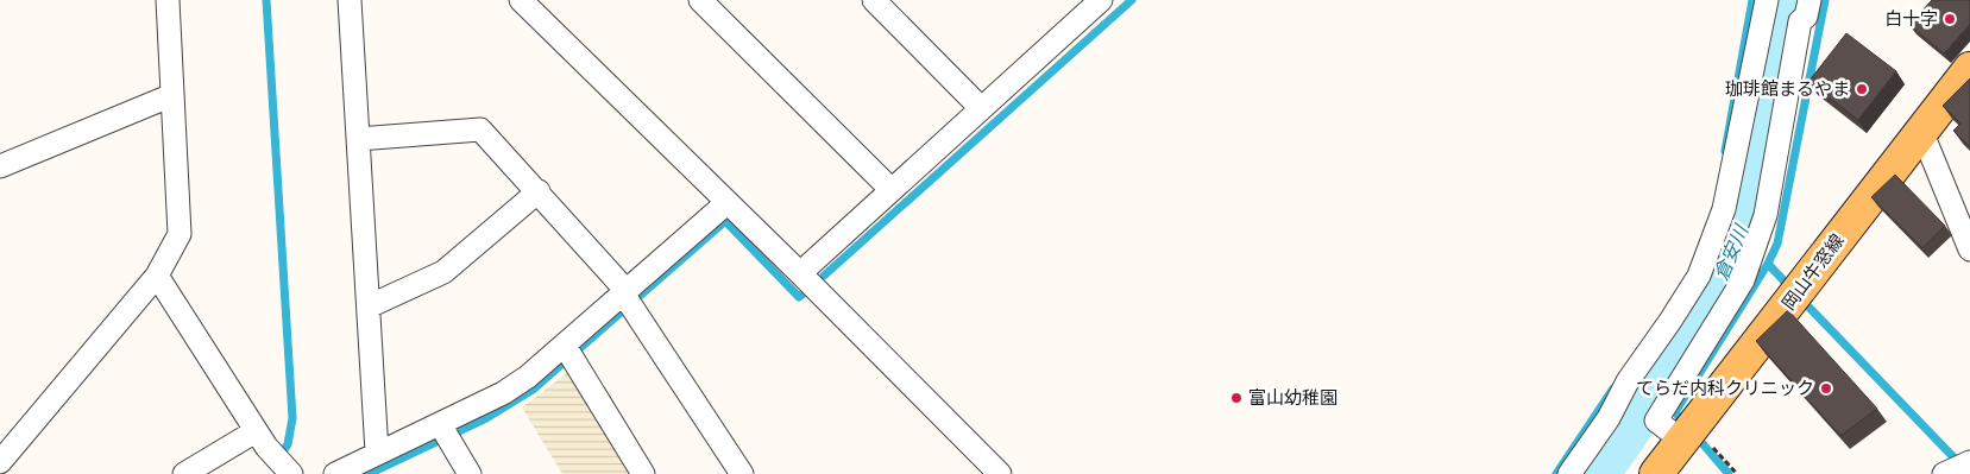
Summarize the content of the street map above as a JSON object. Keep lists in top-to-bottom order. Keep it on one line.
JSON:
{"streets":{"main road":["岡山牛窓線"]},"water":["倉安川"],"places":["白十字","珈琲館まるやま","てらだ内科クリニック","富山幼稚園"]}
